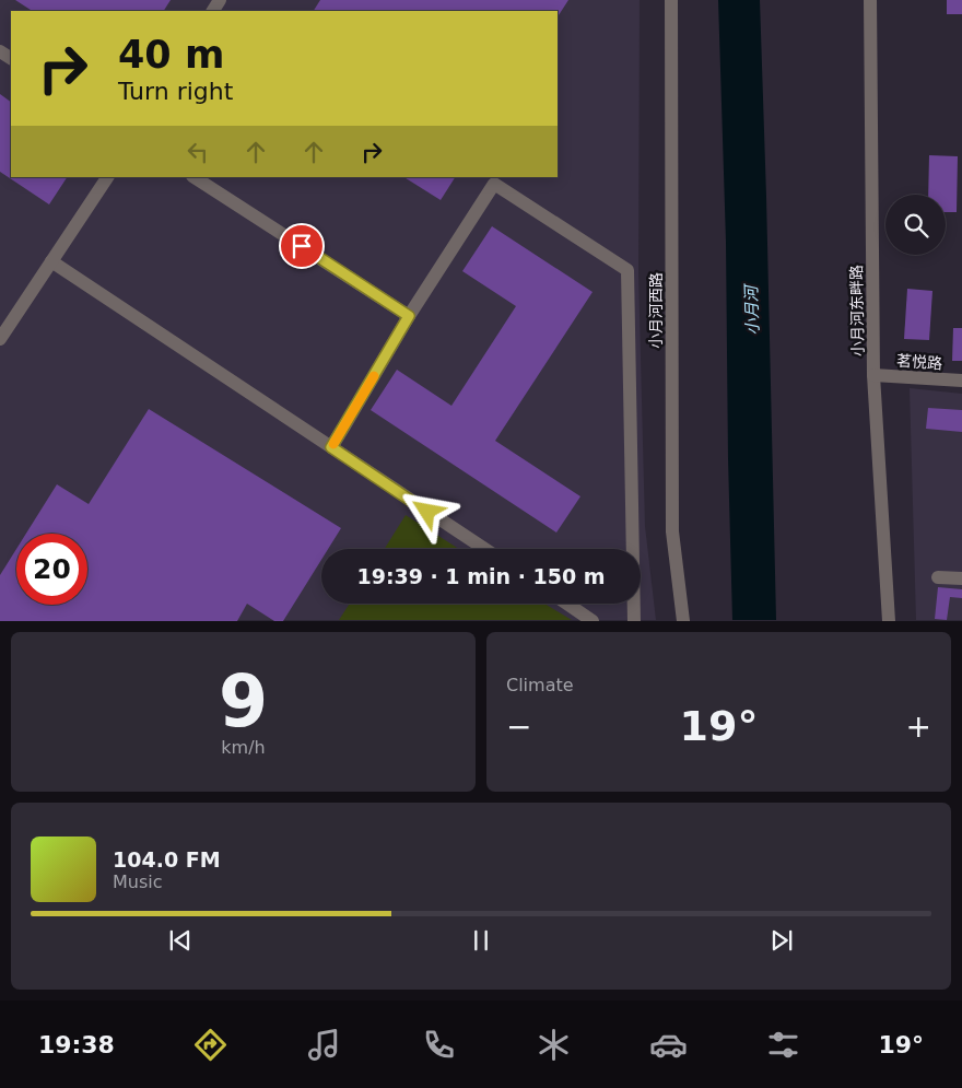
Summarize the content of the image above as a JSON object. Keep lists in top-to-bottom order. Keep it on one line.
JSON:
{"streets":{"street":["小月河西路","小月河东畔路","茗悦路"]},"crossings":[["小月河东畔路","茗悦路"]],"water":["小月河"],"page":{"turn":["40 m","Turn right"],"limit":"20","trip":"19:39 · 1 min · 150 m","tile":[["9","km/h"],"Climate"],"heat":["−","19°","+"],"song":["104.0 FM","Music"],"tabs":["19:38","19°"]}}
